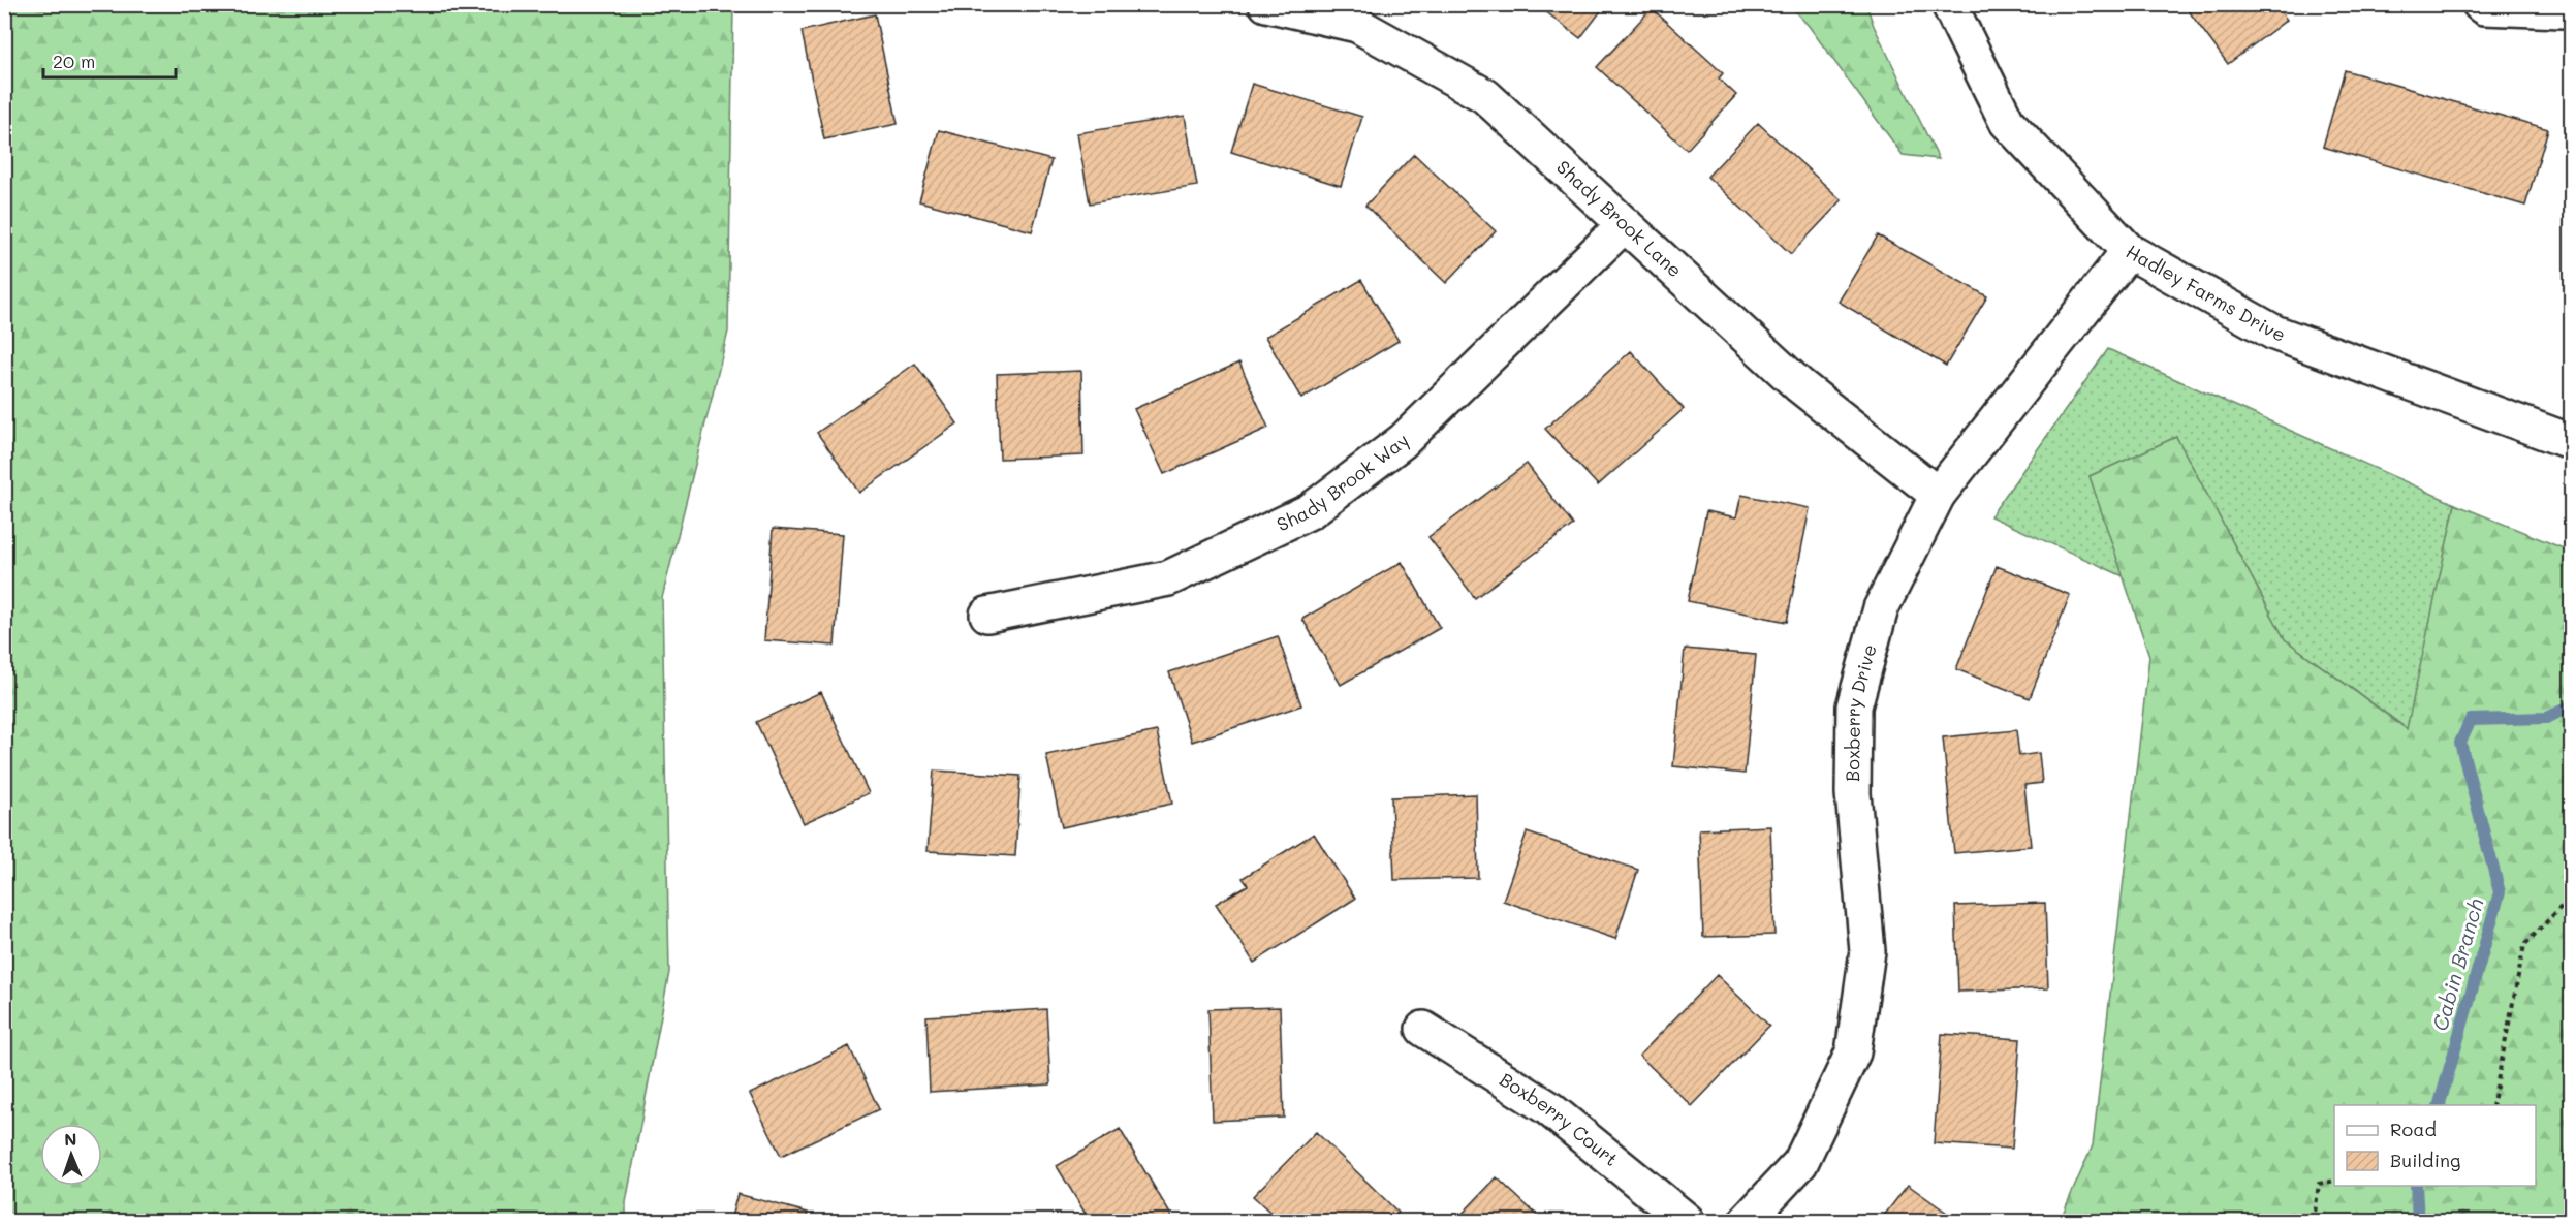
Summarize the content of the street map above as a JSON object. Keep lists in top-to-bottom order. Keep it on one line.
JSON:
{"streets":{"street":["Shady Brook Lane","Hadley Farms Drive","Shady Brook Way","Boxberry Drive","Boxberry Court"]},"crossings":[["Shady Brook Lane","Shady Brook Way"],["Shady Brook Lane","Boxberry Drive"],["Hadley Farms Drive","Boxberry Drive"]],"water":["Cabin Branch"],"legend":["Road","Building"],"scale_bar":"20 m","north":"top"}
